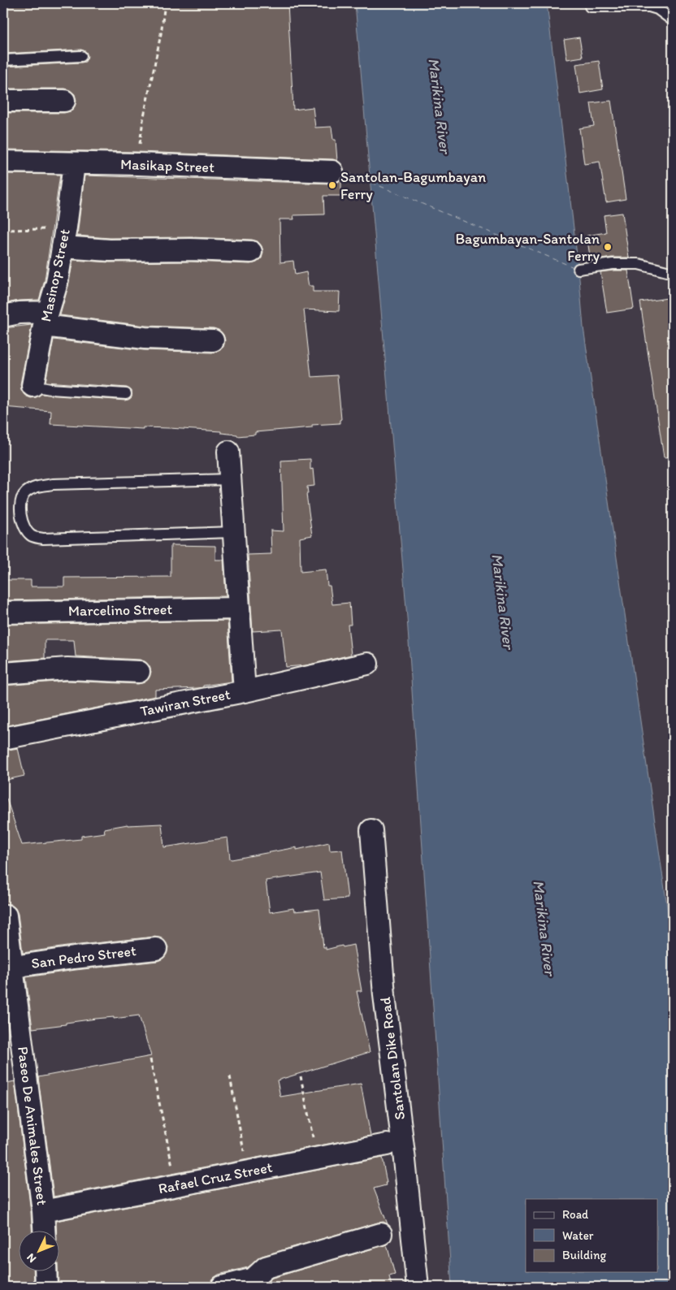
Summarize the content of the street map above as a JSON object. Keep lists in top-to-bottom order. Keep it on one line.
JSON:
{"streets":{"street":["Masikap Street","Masinop Street","Marcelino Street","Tawiran Street","San Pedro Street","Santolan Dike Road","Paseo De Animales Street","Rafael Cruz Street"]},"crossings":[["Masikap Street","Masinop Street"],["San Pedro Street","Paseo De Animales Street"],["Paseo De Animales Street","Rafael Cruz Street"]],"water":["Marikina River"],"places":["Santolan-Bagumbayan Ferry","Bagumbayan-Santolan Ferry"],"legend":["Road","Water","Building"],"north":"bottom left"}
